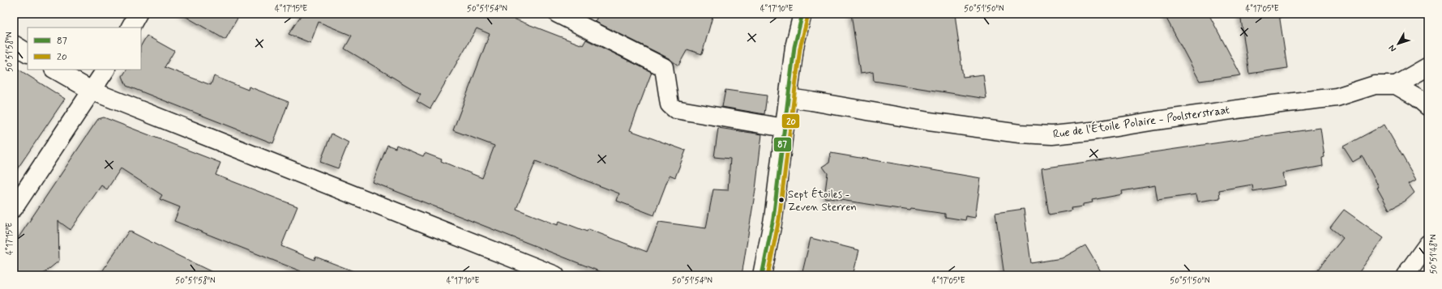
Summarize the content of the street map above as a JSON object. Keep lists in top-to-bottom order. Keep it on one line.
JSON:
{"streets":{"street":["Rue de l'Étoile Polaire - Poolsterstraat"]},"places":["Sept Étoiles - Zeven Sterren"],"lines":["transit line 87","transit line 20"],"legend":["87","20"],"north":"bottom left","coordinates":["4°17'15\"E","50°51'54\"N","4°17'10\"E","50°51'50\"N","4°17'05\"E","50°51'58\"N","50°51'48\"N"]}
